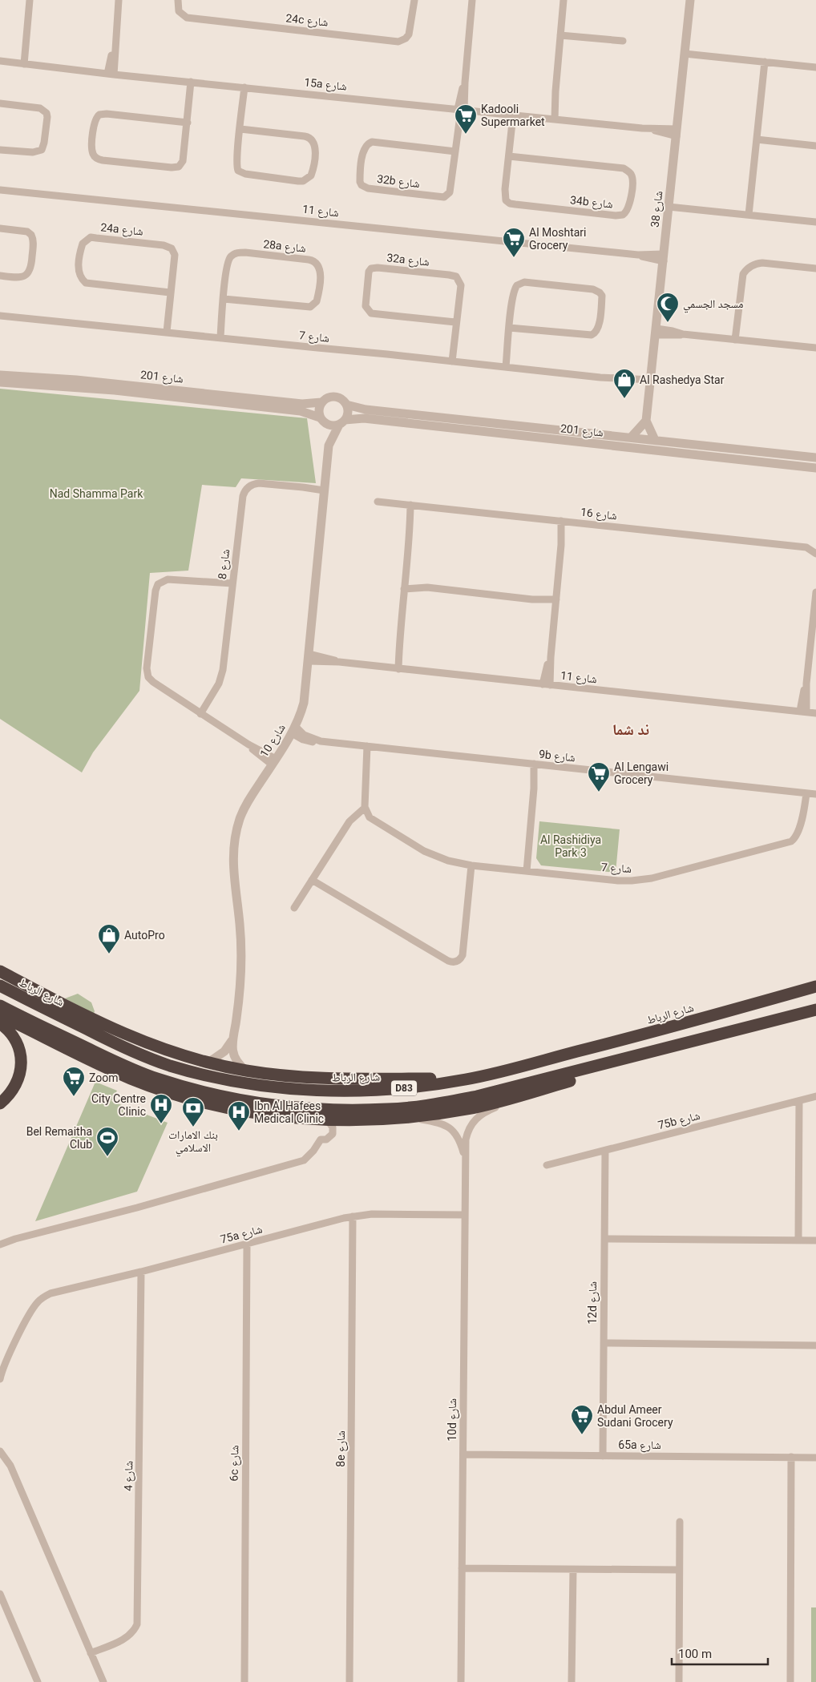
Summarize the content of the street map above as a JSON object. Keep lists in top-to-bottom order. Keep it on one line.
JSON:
{"streets":{"highway":["شارع الرباط","D83"],"street":["24c شارع","15a شارع","32b شارع","34b شارع","شارع 38","شارع 11","24a شارع","28a شارع","32a شارع","شارع 7","شارع 201","شارع 16","شارع 8","شارع 10","9b شارع","75b شارع","75a شارع","12d شارع","10d شارع","65a شارع","8e شارع","6c شارع","شارع 4"]},"crossings":[["15a شارع","32b شارع"],["15a شارع","34b شارع"],["15a شارع","شارع 38"],["شارع 38","شارع 11"],["شارع 38","شارع 7"],["شارع 11","شارع 10"],["24a شارع","شارع 7"],["28a شارع","شارع 7"],["32a شارع","شارع 7"],["شارع 7","9b شارع"],["شارع 201","شارع 10"],["شارع 8","شارع 10"],["شارع 10","9b شارع"],["75b شارع","12d شارع"],["75a شارع","10d شارع"],["75a شارع","8e شارع"],["75a شارع","6c شارع"],["75a شارع","شارع 4"],["12d شارع","65a شارع"],["10d شارع","65a شارع"]],"districts":["ند شما"],"parks":["Nad Shamma Park","Al Rashidiya Park 3"],"places":{"supermarket":["Kadooli Supermarket","Al Moshtari Grocery","Al Lengawi Grocery","Zoom","Abdul Ameer Sudani Grocery"],"mosque":["مسجد الجسمي"],"shop":["Al Rashedya Star","AutoPro"],"hospital":["City Centre Clinic","Ibn Al Hafees Medical Clinic"],"bank":["بنك الامارات الاسلامي"],"sports":["Bel Remaitha Club"]},"scale_bar":"100 m"}
